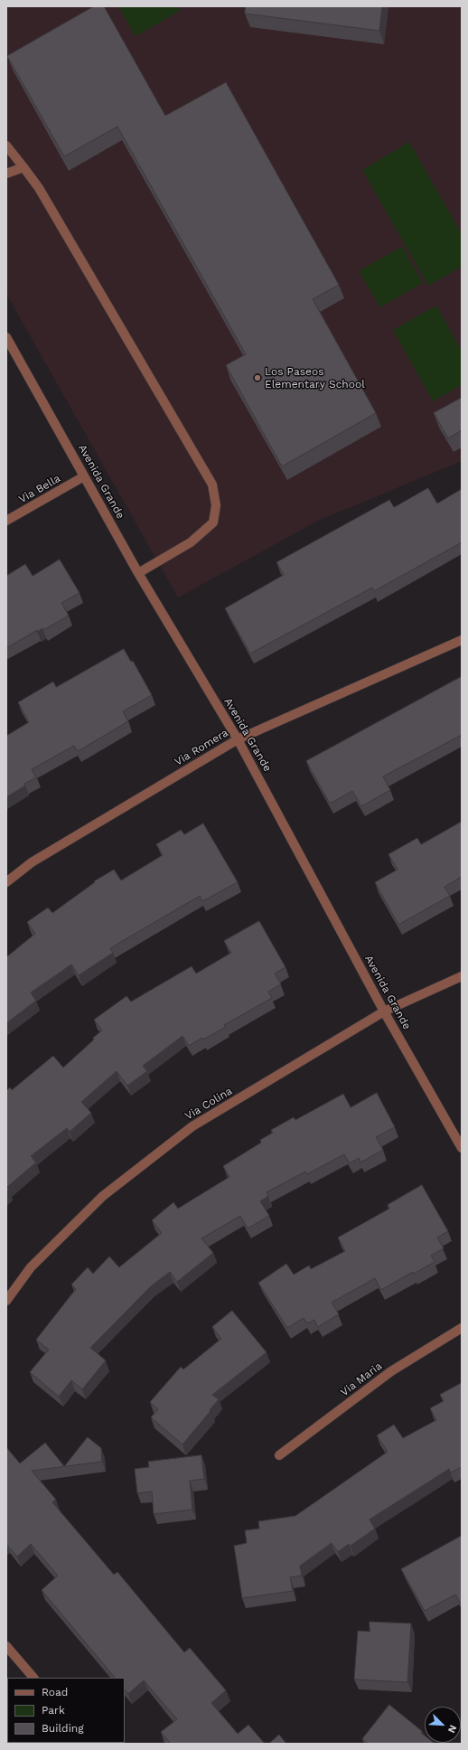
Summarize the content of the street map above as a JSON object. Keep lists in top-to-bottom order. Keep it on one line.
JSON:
{"streets":{"street":["Avenida Grande","Via Bella","Via Romera","Via Colina","Via Maria"]},"crossings":[["Avenida Grande","Via Bella"],["Avenida Grande","Via Romera"],["Avenida Grande","Via Colina"]],"places":["Los Paseos Elementary School"],"legend":["Road","Park","Building"],"north":"bottom right"}
